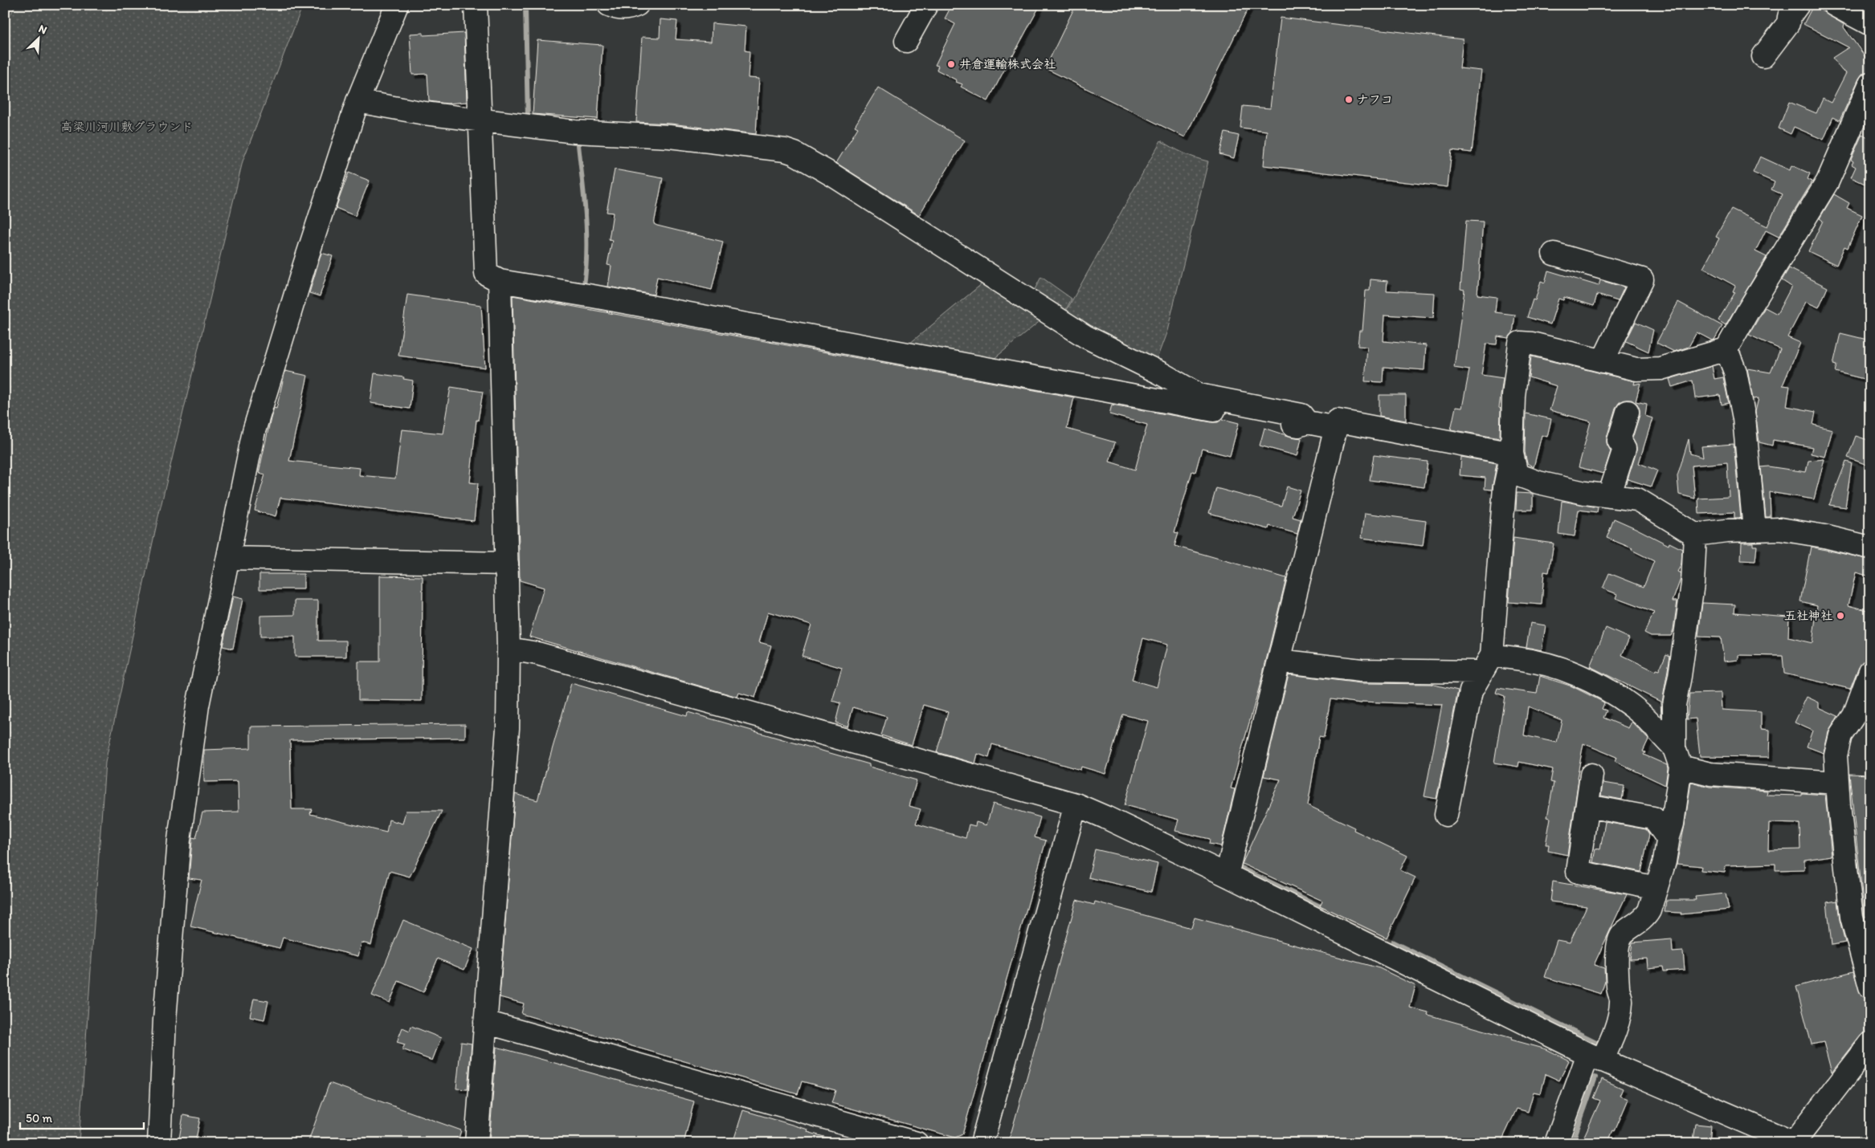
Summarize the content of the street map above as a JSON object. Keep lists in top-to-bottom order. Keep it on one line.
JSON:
{"parks":["高梁川河川敷グラウンド"],"places":["井倉運輸株式会社","ナフコ","五社神社"],"scale_bar":"50 m","north":"top right"}
